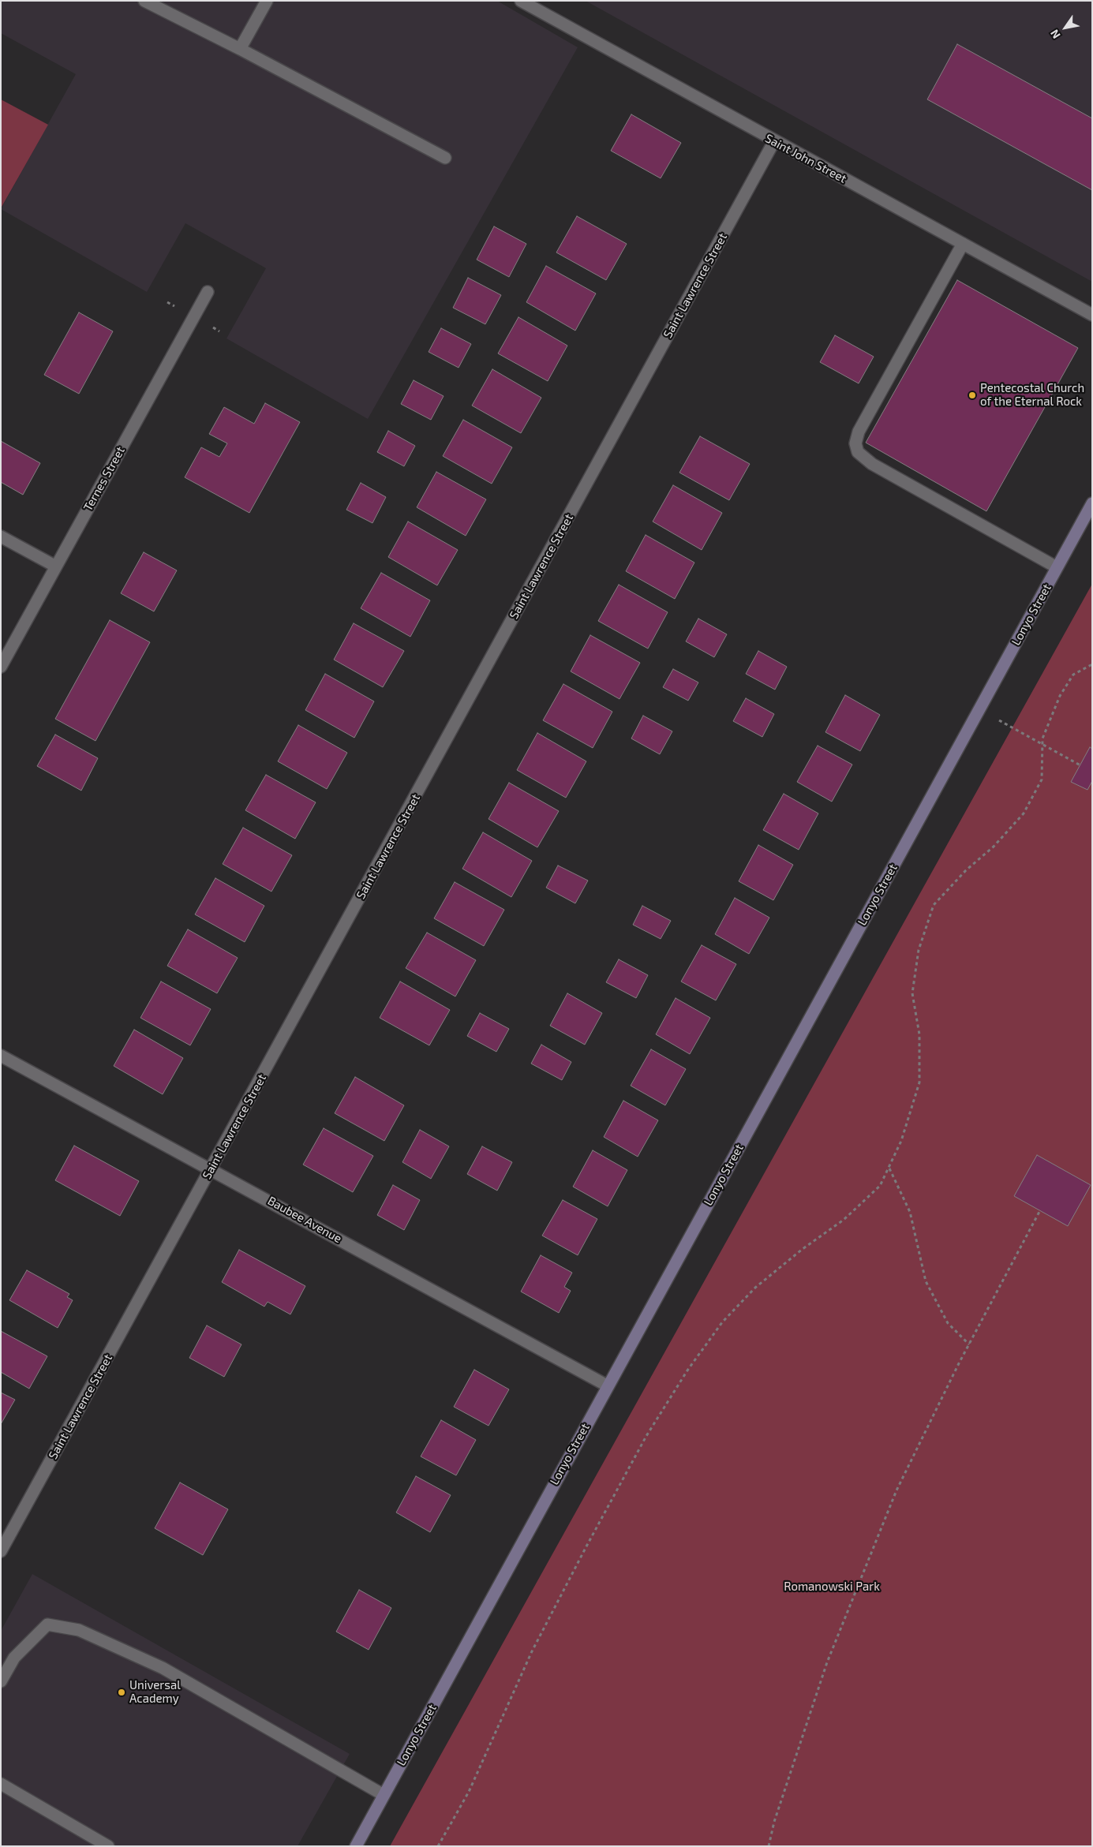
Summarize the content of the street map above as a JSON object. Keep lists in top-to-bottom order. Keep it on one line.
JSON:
{"streets":{"street":["Saint John Street","Saint Lawrence Street","Ternes Street","Lonyo Street","Baubee Avenue"]},"crossings":[["Saint John Street","Saint Lawrence Street"],["Saint Lawrence Street","Baubee Avenue"],["Lonyo Street","Baubee Avenue"]],"parks":["Romanowski Park"],"places":["Pentecostal Church of the Eternal Rock","Universal Academy"],"north":"bottom left"}
